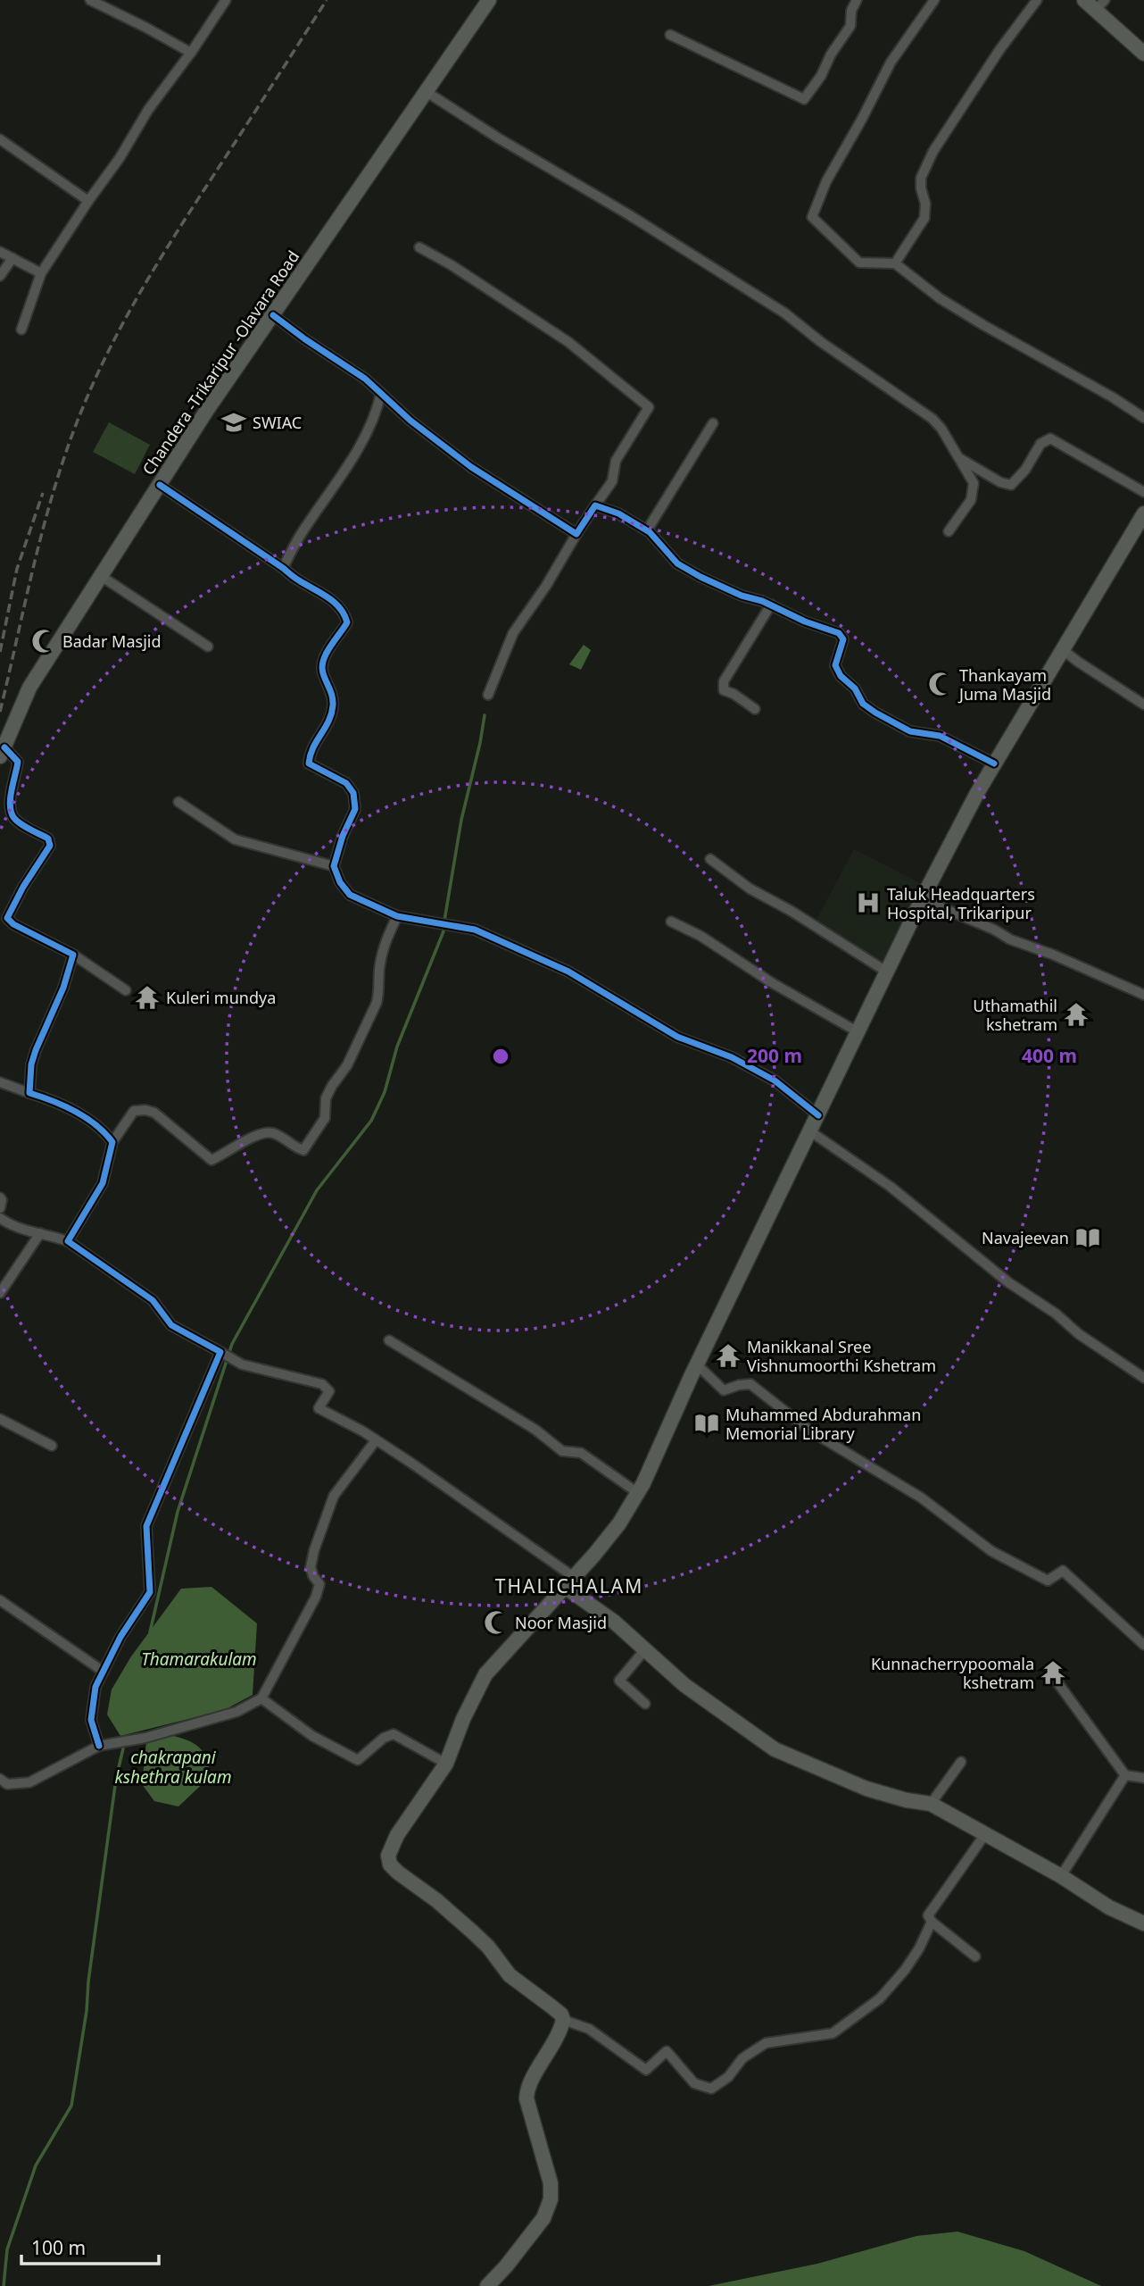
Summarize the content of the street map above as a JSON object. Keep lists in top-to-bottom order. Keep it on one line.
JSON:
{"streets":{"main road":["Chandera -Trikaripur -Olavara Road"]},"districts":["THALICHALAM"],"water":["Thamarakulam","chakrapani kshethra kulam"],"places":{"school or university":["SWIAC"],"mosque":["Badar Masjid","Thankayam Juma Masjid","Noor Masjid"],"hospital":["Taluk Headquarters Hospital, Trikaripur"],"temple":["Kuleri mundya","Uthamathil kshetram","Manikkanal Sree Vishnumoorthi Kshetram","Kunnacherrypoomala kshetram"],"library":["Navajeevan","Muhammed Abdurahman Memorial Library"]},"scale_bar":"100 m","rings":["200 m","400 m"]}
